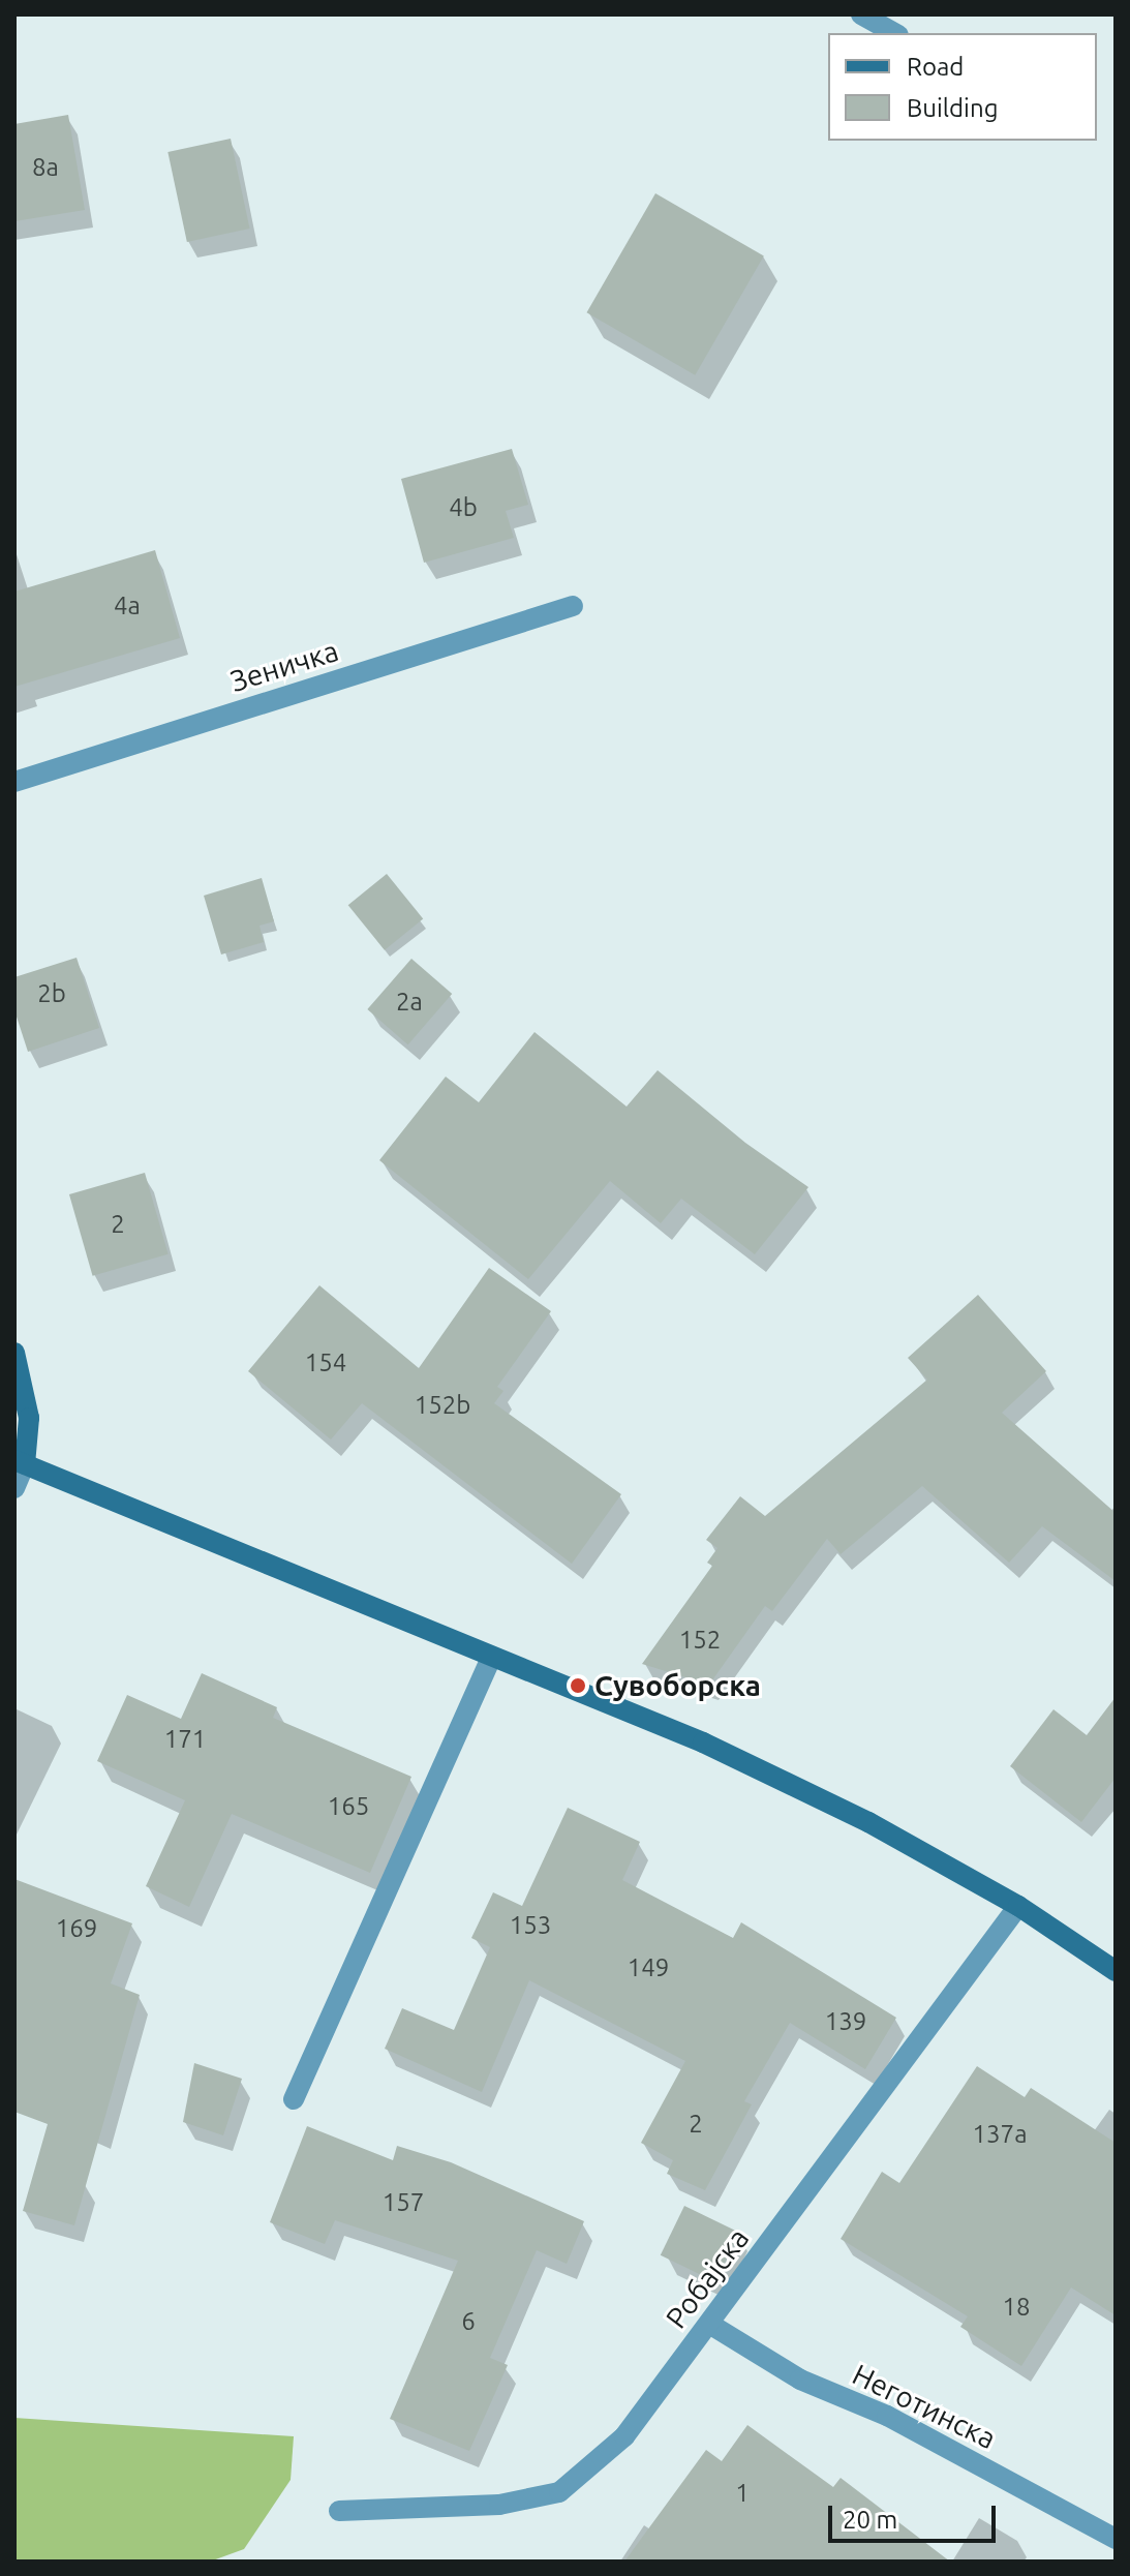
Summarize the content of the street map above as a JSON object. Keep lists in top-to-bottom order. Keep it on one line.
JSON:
{"streets":{"street":["Зеничка","Робајска","Неготинска"]},"crossings":[["Робајска","Неготинска"]],"places":["Сувоборска"],"house_numbers":["8a","4b","4a","2b","2a","2","154","152b","152","171","165","153","169","149","139","2","137a","157","18","6","1"],"legend":["Road","Building"],"scale_bar":"20 m"}
